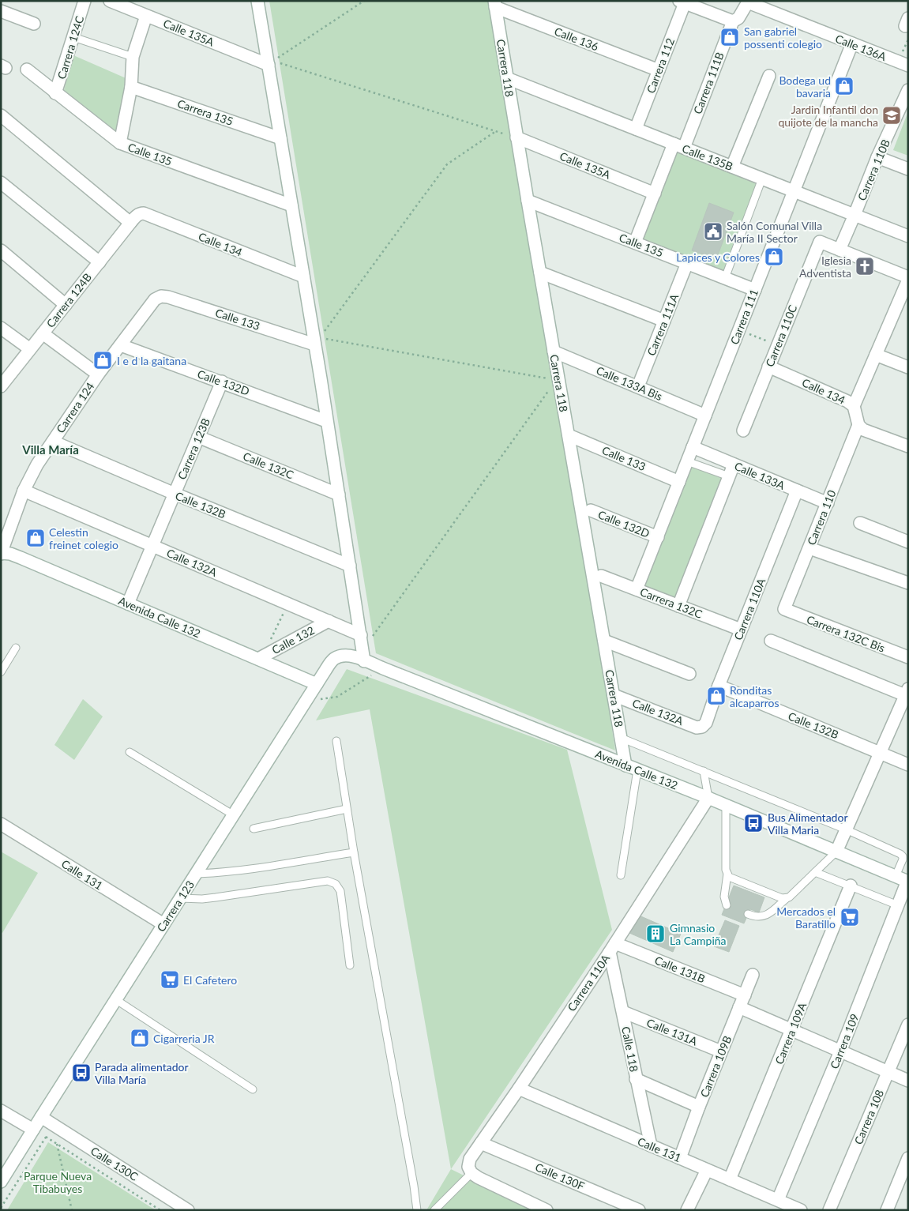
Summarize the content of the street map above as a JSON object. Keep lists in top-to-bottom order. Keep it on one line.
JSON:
{"streets":{"street":["Calle 135A","Calle 136","Carrera 124C","Calle 136A","Carrera 112","Carrera 118","Carrera 111B","Carrera 135","Calle 135","Calle 135B","Carrera 110B","Calle 134","Carrera 124B","Carrera 111","Calle 133","Carrera 111A","Carrera 110C","Calle 132D","Calle 133A Bis","Carrera 124","Carrera 123B","Calle 132C","Calle 133A","Calle 132B","Carrera 110","Calle 132A","Carrera 132C","Carrera 110A","Avenida Calle 132","Carrera 132C Bis","Calle 132","Calle 131","Carrera 123","Calle 131B","Calle 131A","Carrera 109A","Carrera 109","Calle 118","Carrera 109B","Carrera 108","Calle 130C","Calle 130F"]},"crossings":[["Calle 135A","Carrera 118"],["Calle 135A","Carrera 111B"],["Calle 136","Carrera 112"],["Calle 136","Carrera 118"],["Carrera 124C","Calle 135"],["Calle 136A","Carrera 111B"],["Calle 136A","Carrera 111"],["Carrera 112","Calle 135B"],["Carrera 118","Calle 135"],["Carrera 118","Calle 135B"],["Carrera 118","Calle 133"],["Carrera 118","Calle 133A Bis"],["Carrera 118","Calle 132A"],["Carrera 118","Avenida Calle 132"],["Carrera 111B","Calle 135"],["Carrera 111B","Calle 135B"],["Calle 135","Carrera 111"],["Calle 135","Carrera 111A"],["Calle 135B","Carrera 110B"],["Calle 135B","Carrera 111"],["Carrera 110B","Carrera 110C"],["Calle 134","Carrera 124B"],["Calle 134","Carrera 110C"],["Calle 134","Carrera 110"],["Carrera 111","Calle 133"],["Carrera 111","Calle 132D"],["Carrera 111","Calle 133A Bis"],["Carrera 111","Calle 133A"],["Carrera 111","Carrera 132C"],["Calle 133","Carrera 124"],["Carrera 111A","Calle 133A Bis"],["Calle 132D","Carrera 124"],["Calle 132D","Carrera 123B"],["Carrera 124","Calle 132B"],["Carrera 124","Calle 132A"],["Carrera 124","Avenida Calle 132"],["Carrera 123B","Calle 132C"],["Carrera 123B","Calle 132B"],["Carrera 123B","Calle 132A"],["Carrera 123B","Avenida Calle 132"],["Calle 133A","Carrera 110"],["Calle 133A","Carrera 110A"],["Calle 132B","Carrera 110A"],["Carrera 110","Carrera 132C Bis"],["Calle 132A","Carrera 110A"],["Calle 132A","Calle 132"],["Carrera 132C","Carrera 110A"],["Carrera 110A","Avenida Calle 132"],["Carrera 110A","Calle 131"],["Carrera 110A","Calle 131B"],["Carrera 110A","Calle 118"],["Carrera 110A","Calle 130F"],["Avenida Calle 132","Calle 132"],["Avenida Calle 132","Carrera 123"],["Avenida Calle 132","Carrera 109"],["Calle 131","Carrera 123"],["Calle 131","Carrera 109A"],["Calle 131","Carrera 109"],["Calle 131","Calle 118"],["Calle 131","Carrera 109B"],["Carrera 123","Calle 130C"],["Calle 131B","Calle 118"],["Calle 131B","Carrera 109B"],["Calle 131A","Calle 118"],["Calle 131A","Carrera 109B"]],"districts":["Villa María"],"parks":["Parque Nueva Tibabuyes"],"places":{"shop":["San gabriel possenti colegio","Bodega ud bavaria","Lapices y Colores","I e d la gaitana","Celestin freinet colegio","Ronditas alcaparros","Cigarreria JR"],"school or university":["Jardin Infantil don quijote de la mancha"],"public building":["Salón Comunal Villa María II Sector"],"church":["Iglesia Adventista"],"bus stop":["Bus Alimentador Villa Maria","Parada alimentador Villa María"],"supermarket":["Mercados el Baratillo","El Cafetero"],"building":["Gimnasio La Campiña"]}}
